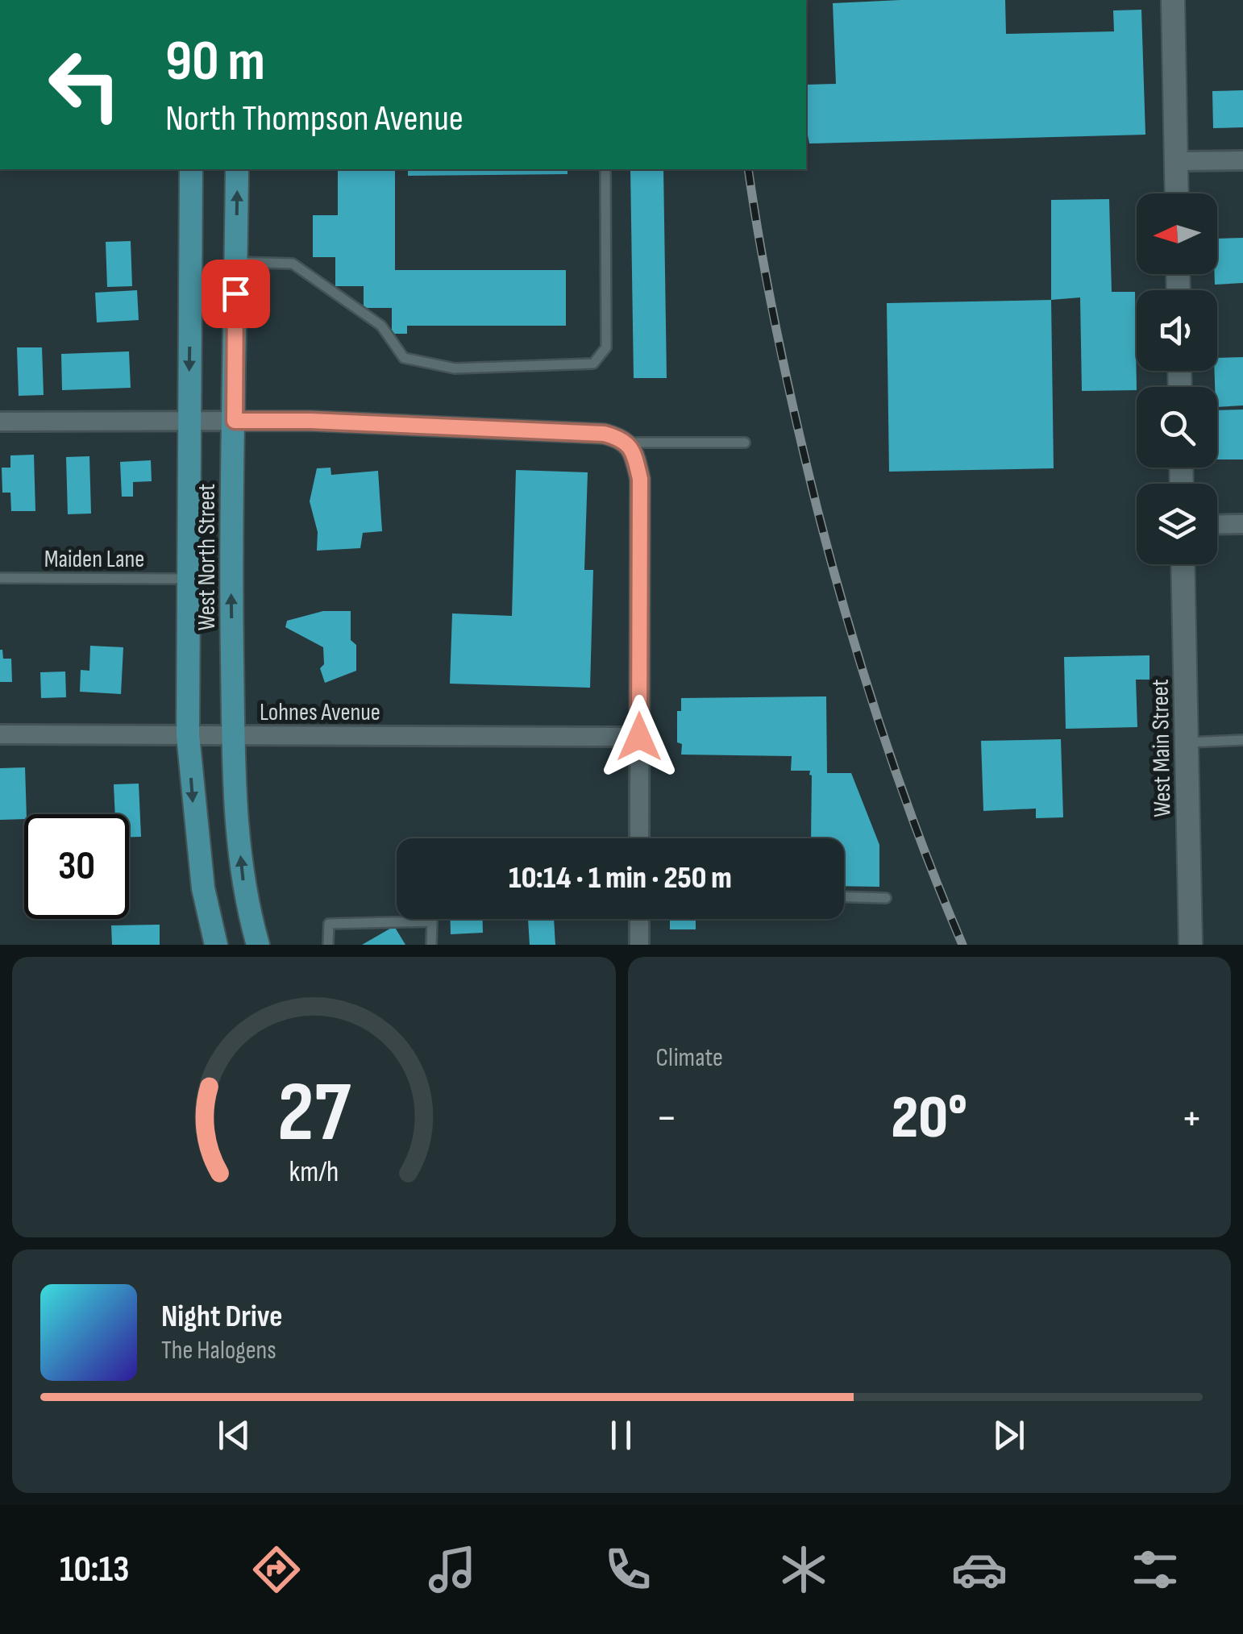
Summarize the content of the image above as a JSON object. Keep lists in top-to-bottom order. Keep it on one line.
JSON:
{"streets":{"main road":["West North Street"],"street":["Lohnes Avenue","West Main Street"],"lane":["Maiden Lane"]},"crossings":[["West North Street","Maiden Lane"],["West North Street","Lohnes Avenue"]],"north":"left","page":{"turn":["90 m","North Thompson Avenue"],"limit":"30","trip":"10:14 · 1 min · 250 m","tile":"Climate","heat":["−","20°","+"],"song":["Night Drive","The Halogens"],"tabs":"10:13","gauge":["27","km/h"]}}
